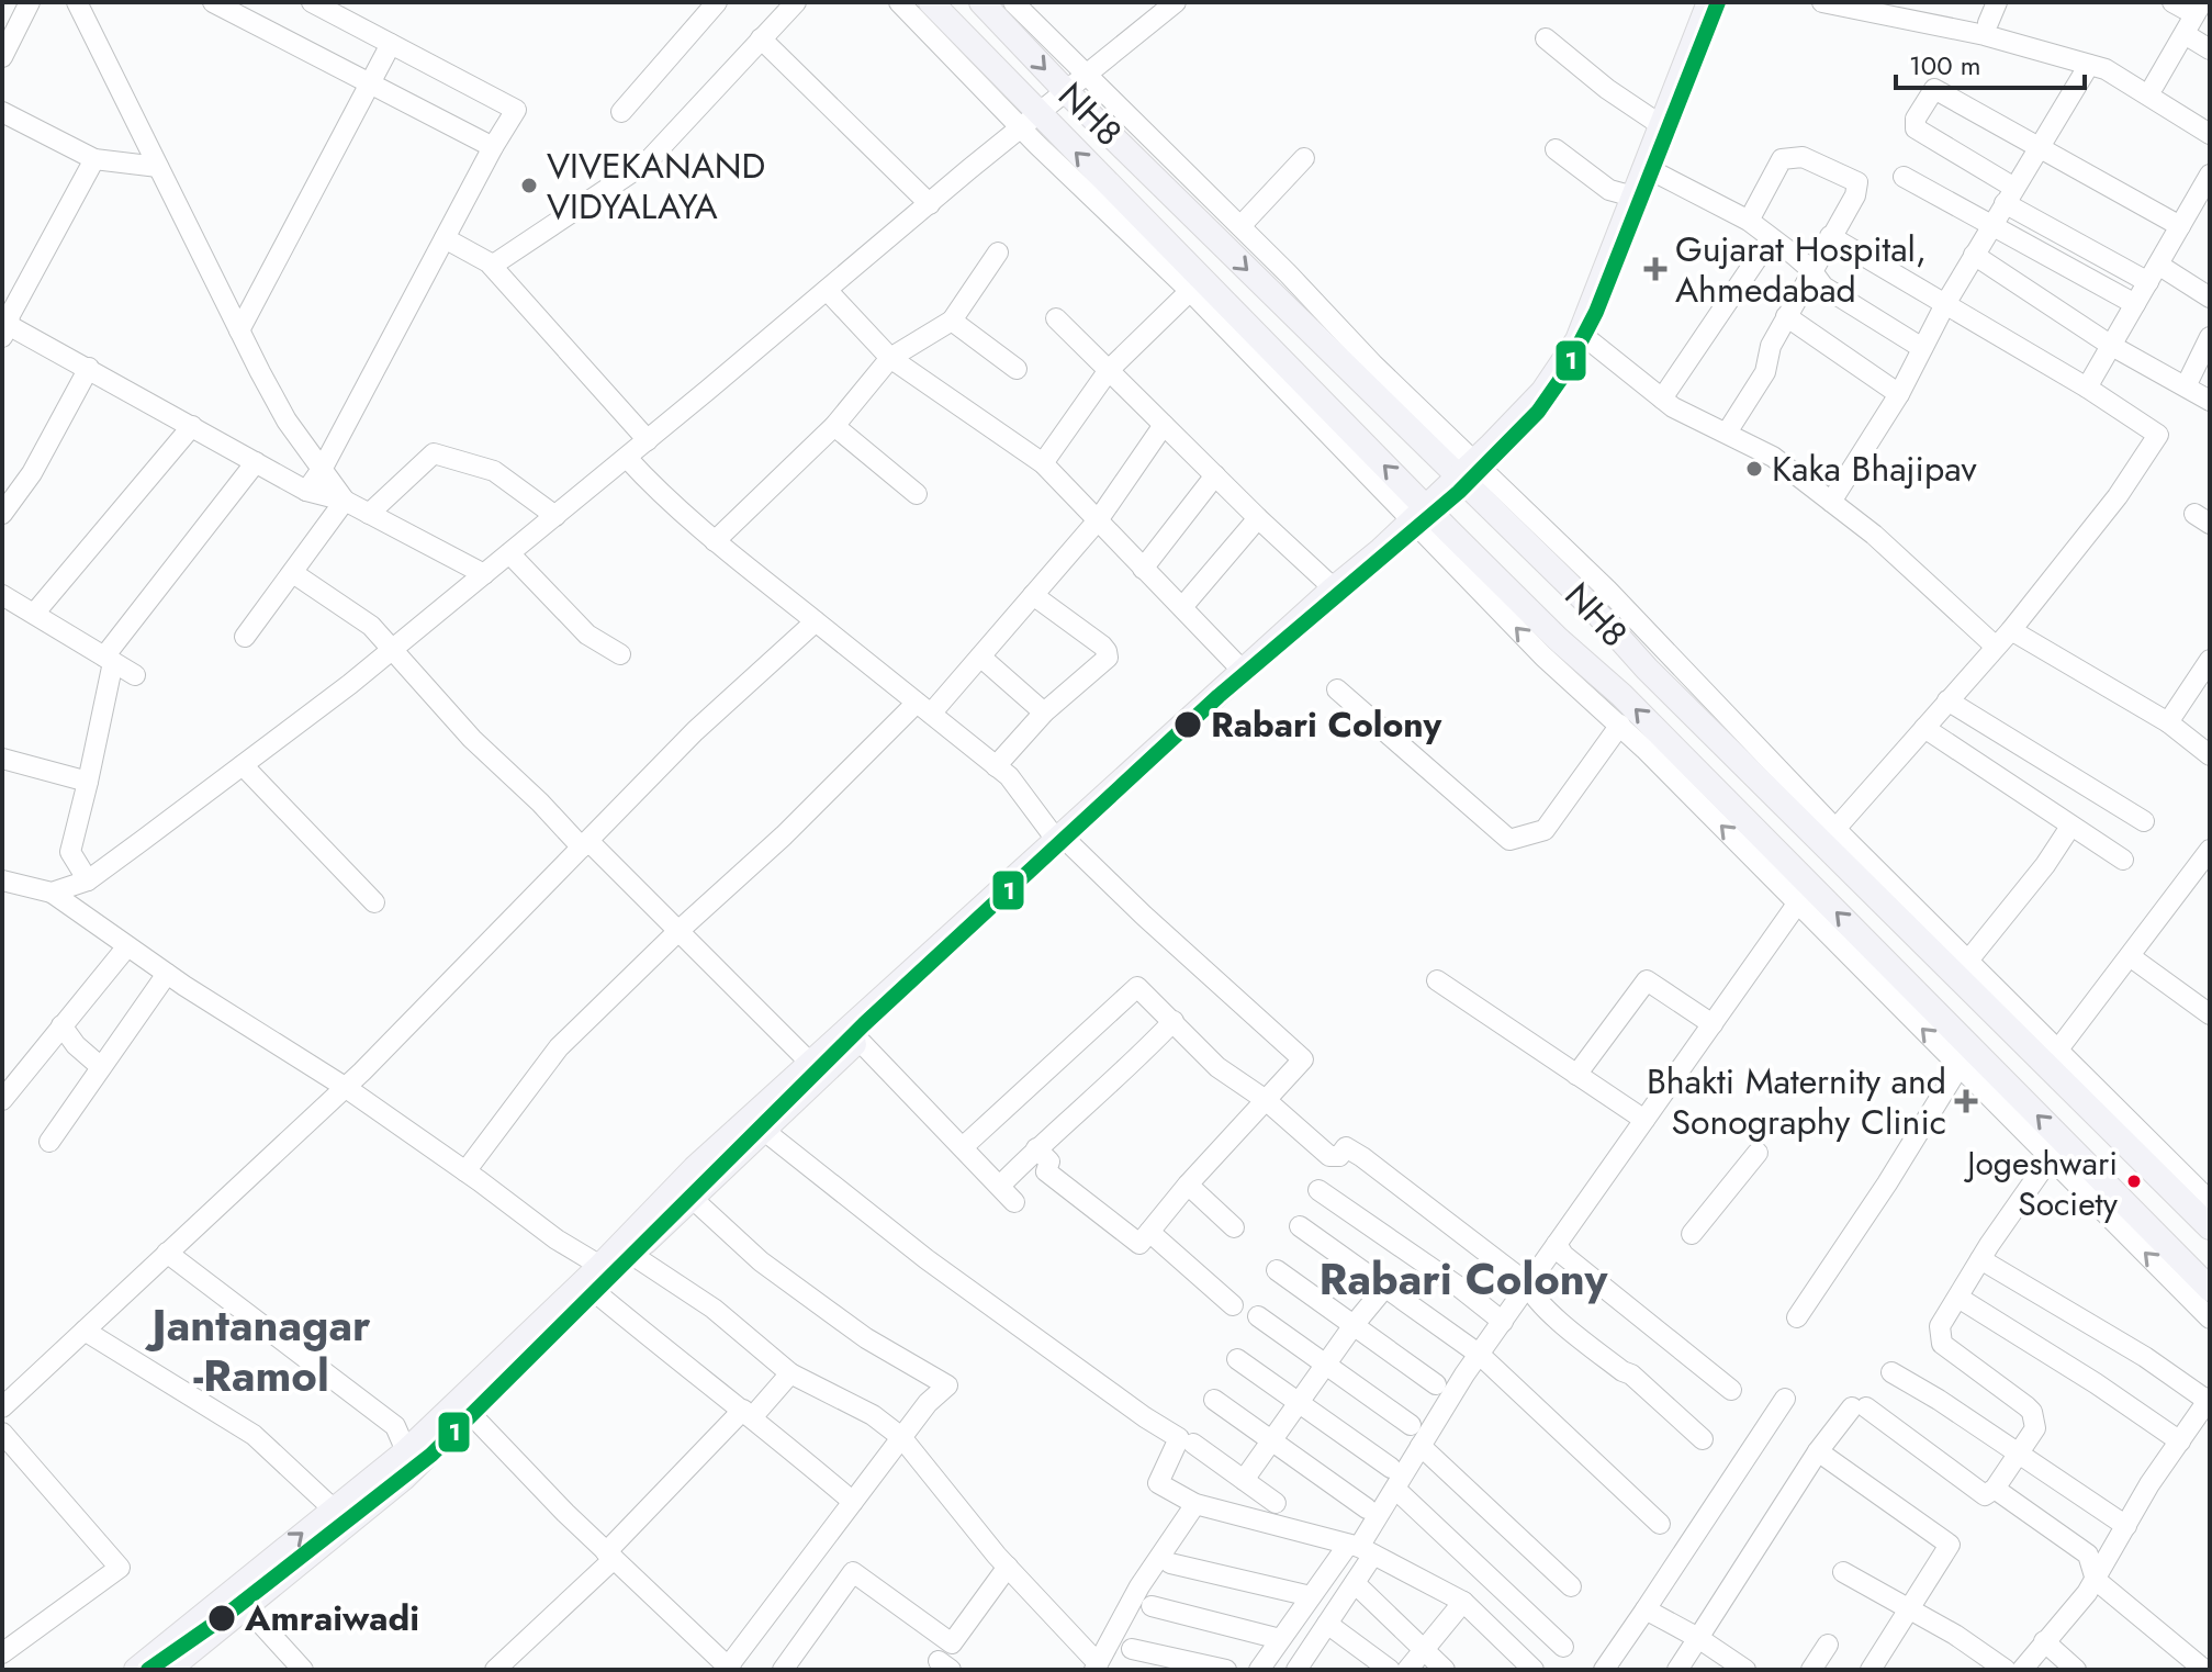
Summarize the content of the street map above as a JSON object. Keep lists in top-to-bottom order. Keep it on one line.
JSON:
{"streets":{"main road":["NH8"]},"districts":["Rabari Colony","Jantanagar -Ramol"],"places":{"other":["VIVEKANAND VIDYALAYA","Kaka Bhajipav","Rabari Colony","Jogeshwari Society","Amraiwadi"],"health":["Gujarat Hospital, Ahmedabad","Bhakti Maternity and Sonography Clinic"]},"lines":["transit line 1"],"scale_bar":"100 m"}
